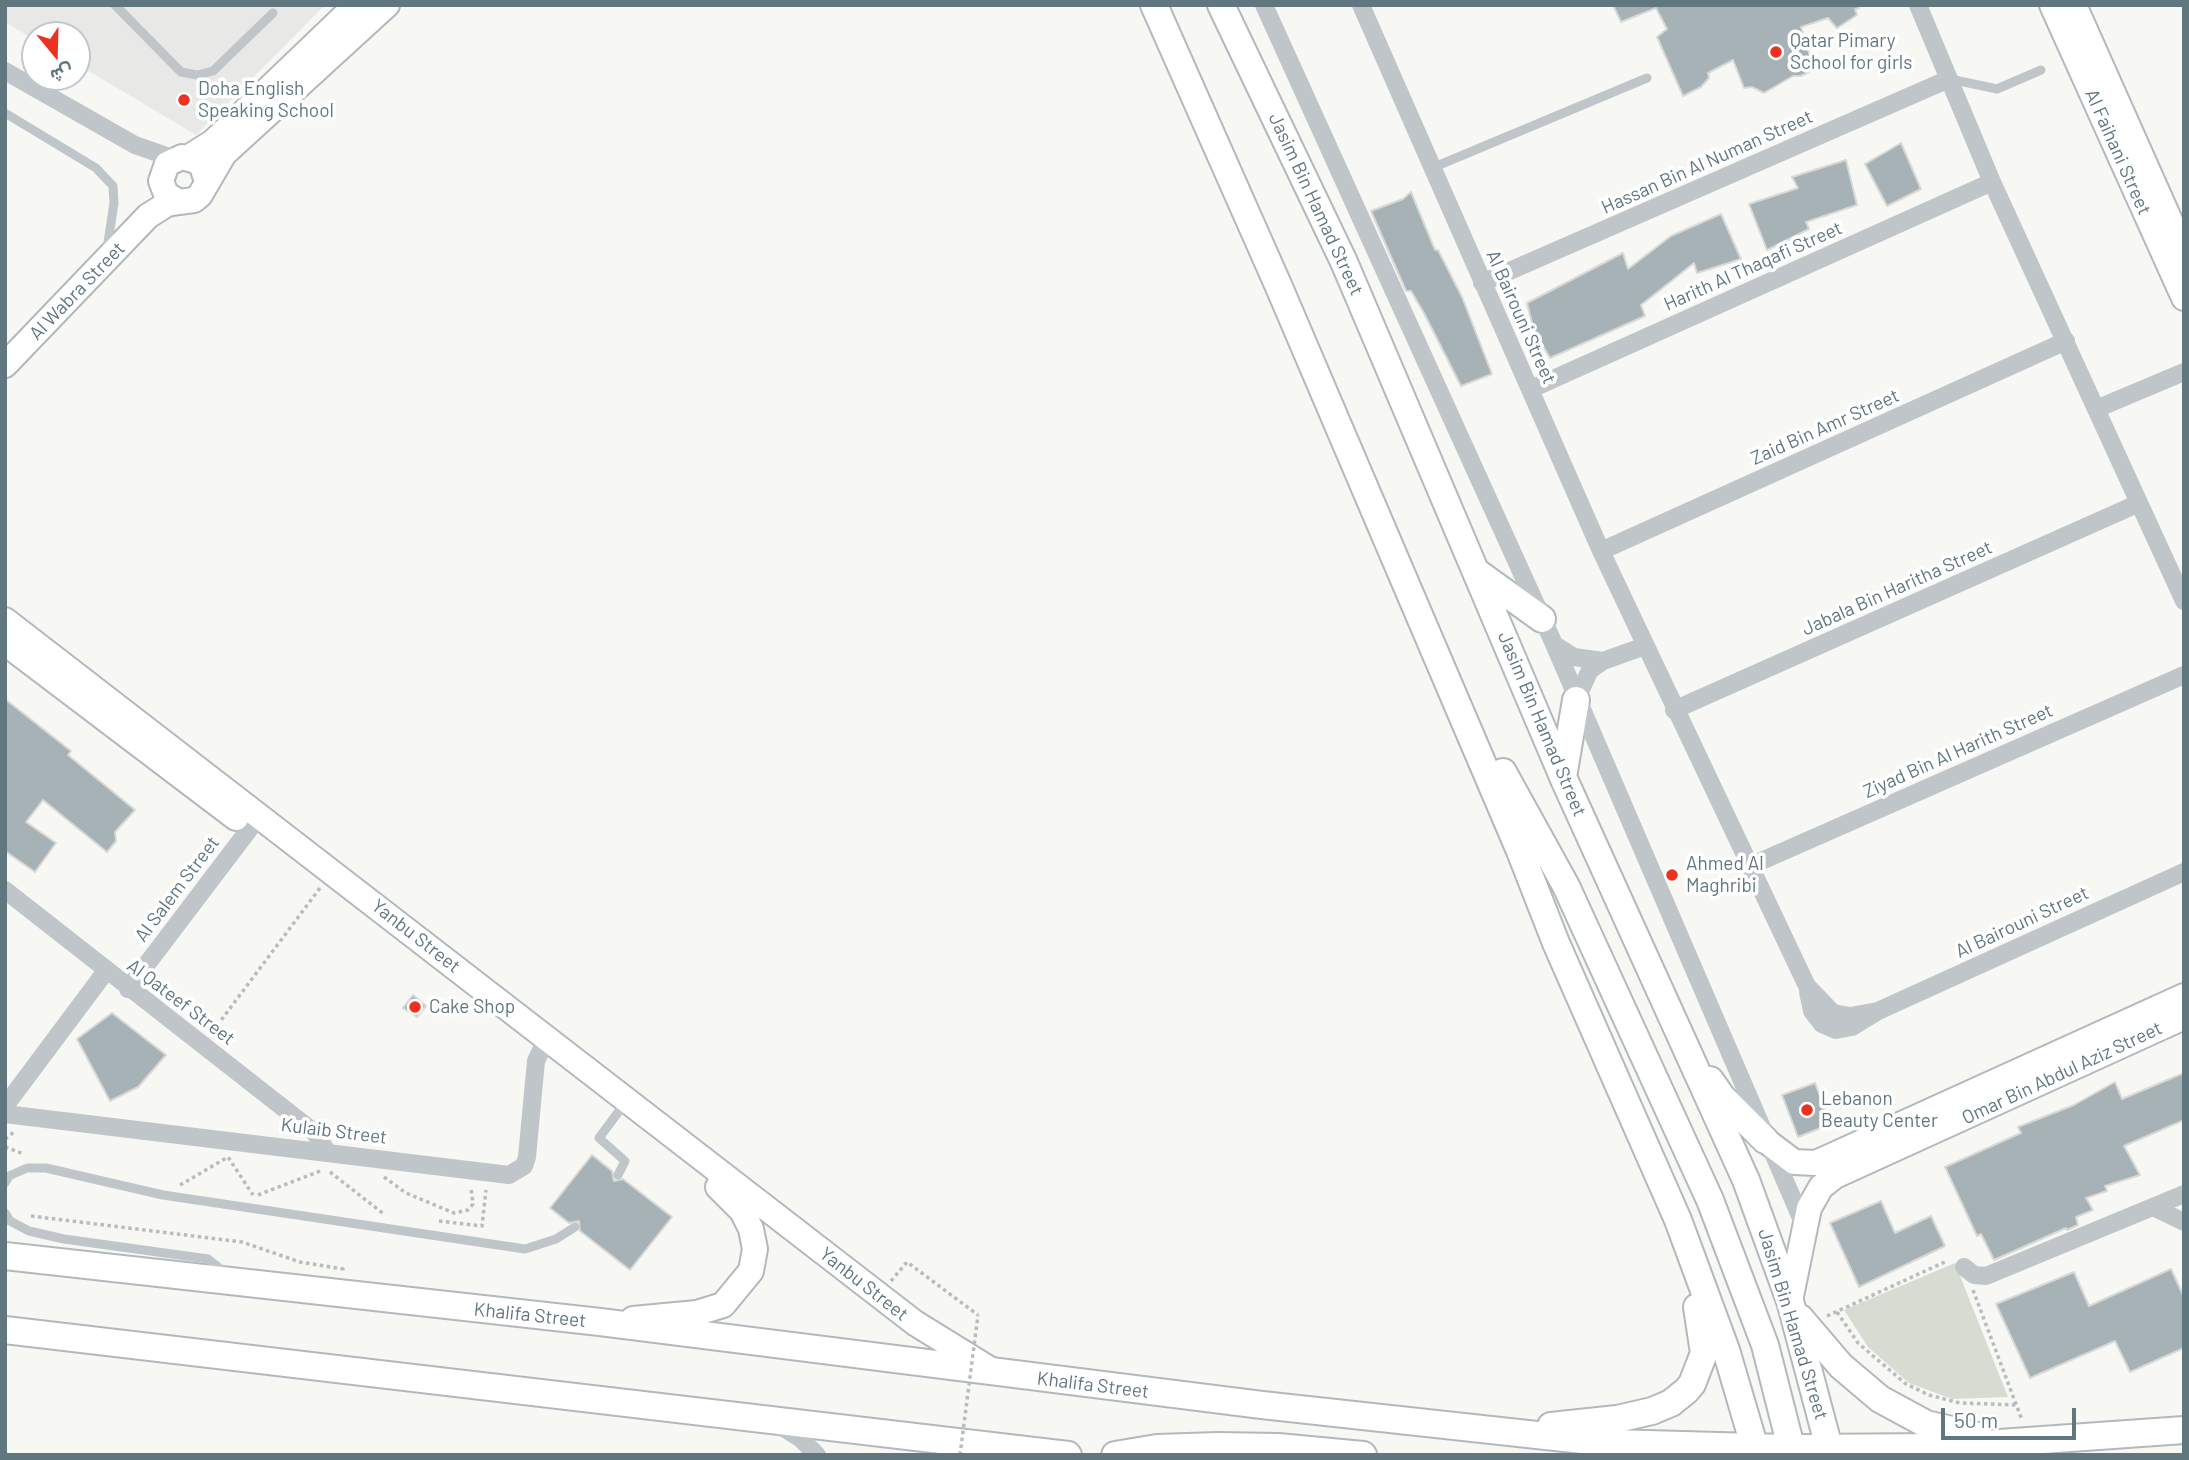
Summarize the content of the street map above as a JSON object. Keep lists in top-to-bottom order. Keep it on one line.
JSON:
{"streets":{"main road":["Jasim Bin Hamad Street","Khalifa Street"],"street":["Al Faihani Street","Hassan Bin Al Numan Street","Harith Al Thaqafi Street","Al Wabra Street","Al Bairouni Street","Zaid Bin Amr Street","Jabala Bin Haritha Street","Ziyad Bin Al Harith Street","Al Salem Street","Yanbu Street","Al Qateef Street","Omar Bin Abdul Aziz Street","Kulaib Street"]},"crossings":[["Hassan Bin Al Numan Street","Al Bairouni Street"],["Jasim Bin Hamad Street","Omar Bin Abdul Aziz Street"],["Jasim Bin Hamad Street","Khalifa Street"],["Harith Al Thaqafi Street","Al Bairouni Street"],["Al Bairouni Street","Zaid Bin Amr Street"],["Al Bairouni Street","Jabala Bin Haritha Street"],["Al Bairouni Street","Ziyad Bin Al Harith Street"],["Al Salem Street","Yanbu Street"],["Al Salem Street","Al Qateef Street"],["Yanbu Street","Kulaib Street"],["Yanbu Street","Khalifa Street"],["Al Qateef Street","Kulaib Street"]],"places":["Qatar Pimary School for girls","Doha English Speaking School","Ahmed Al Maghribi","Cake Shop","Lebanon Beauty Center"],"scale_bar":"50 m","north":"bottom"}
